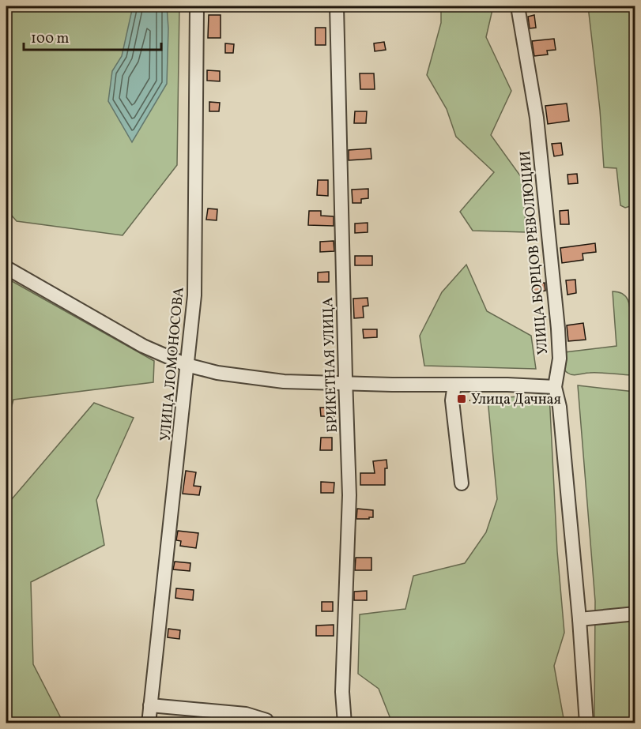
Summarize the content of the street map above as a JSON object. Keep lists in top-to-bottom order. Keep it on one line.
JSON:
{"streets":{"street":["УЛИЦА БОРЦОВ РЕВОЛЮЦИИ","УЛИЦА ЛОМОНОСОВА","БРИКЕТНАЯ УЛИЦА"]},"places":{"transit":["Улица Дачная"]},"scale_bar":"100 m"}
